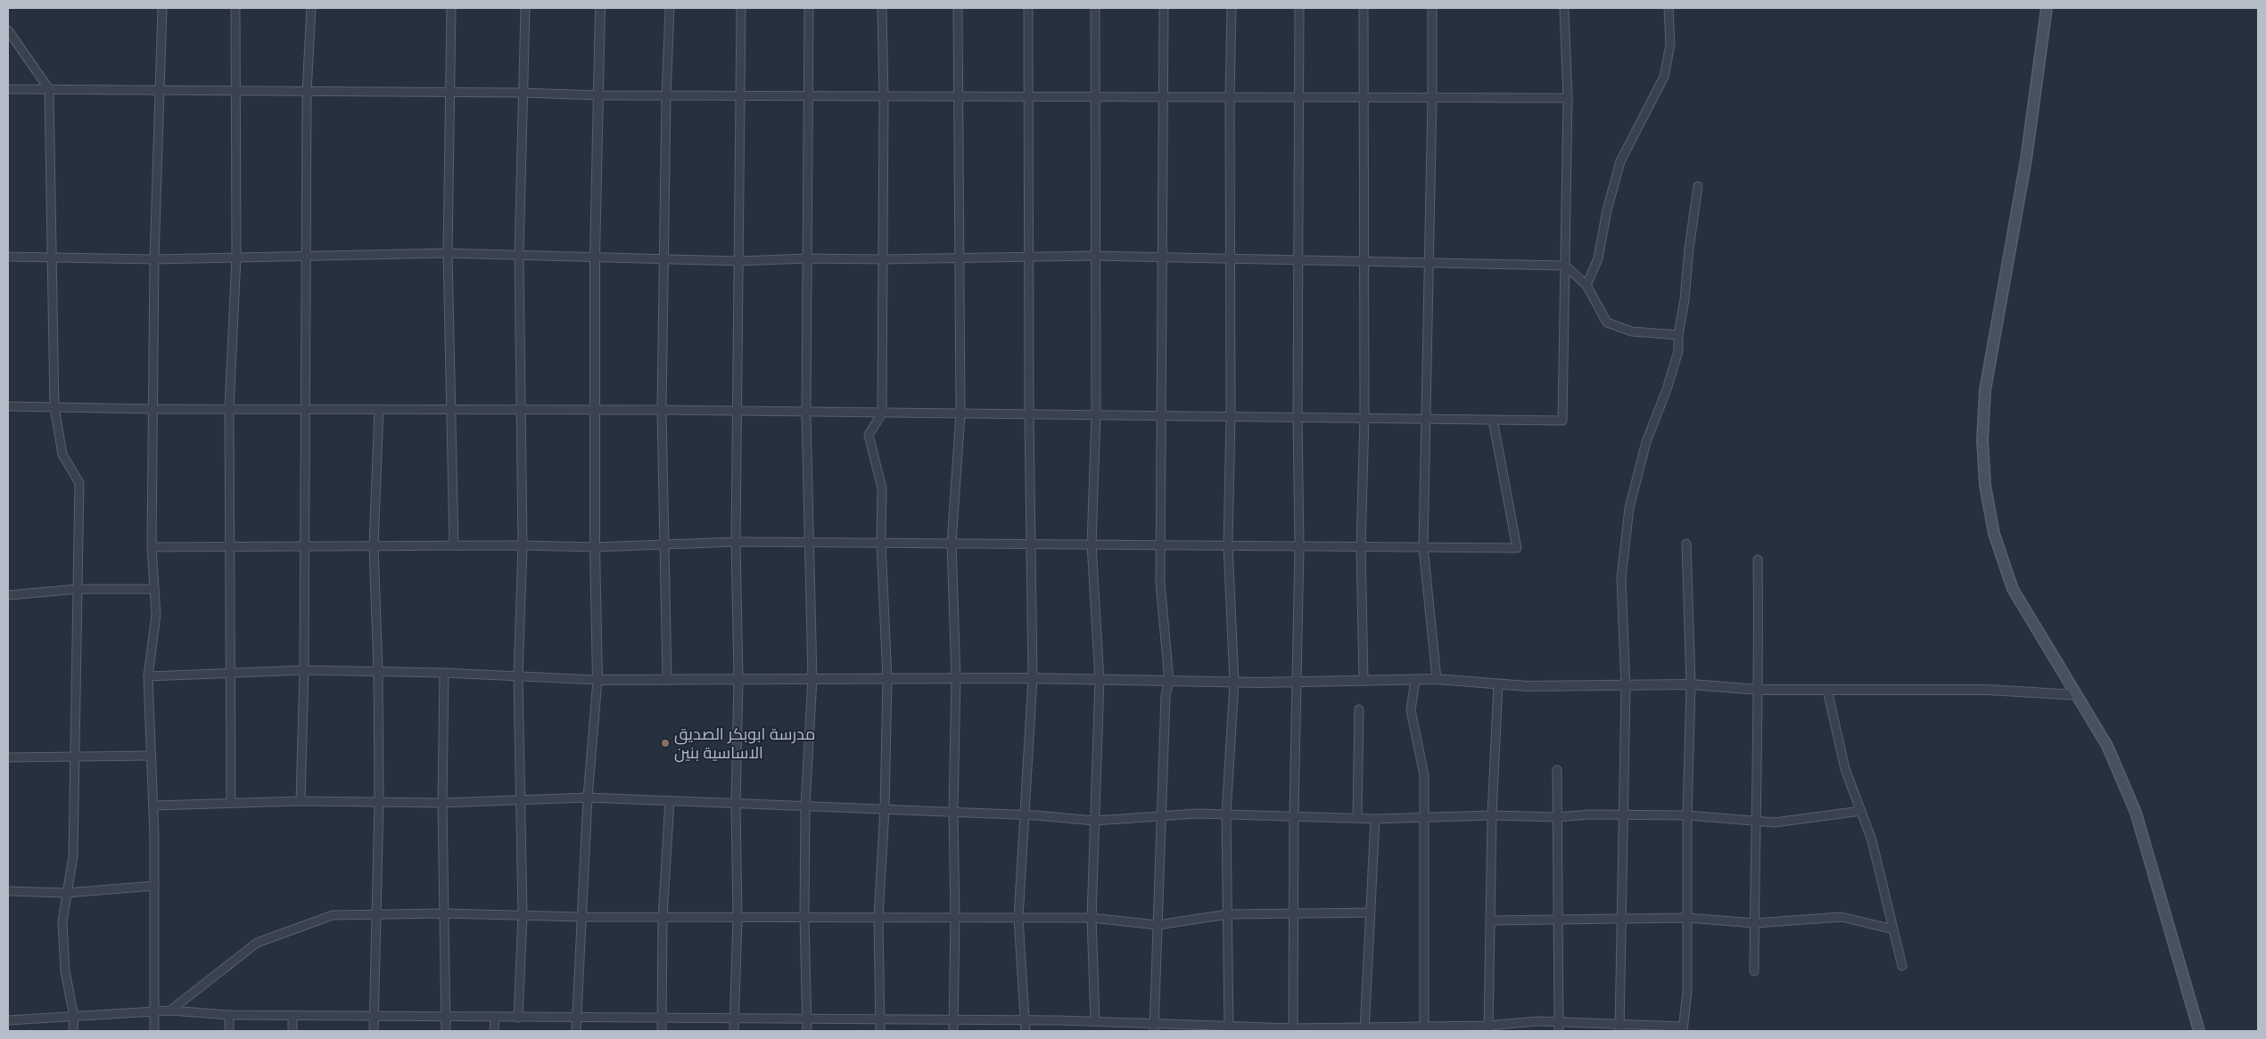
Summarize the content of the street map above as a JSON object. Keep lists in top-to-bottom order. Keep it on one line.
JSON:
{"places":["مدرسة ابوبكر الصديق الاساسية بنين"]}
